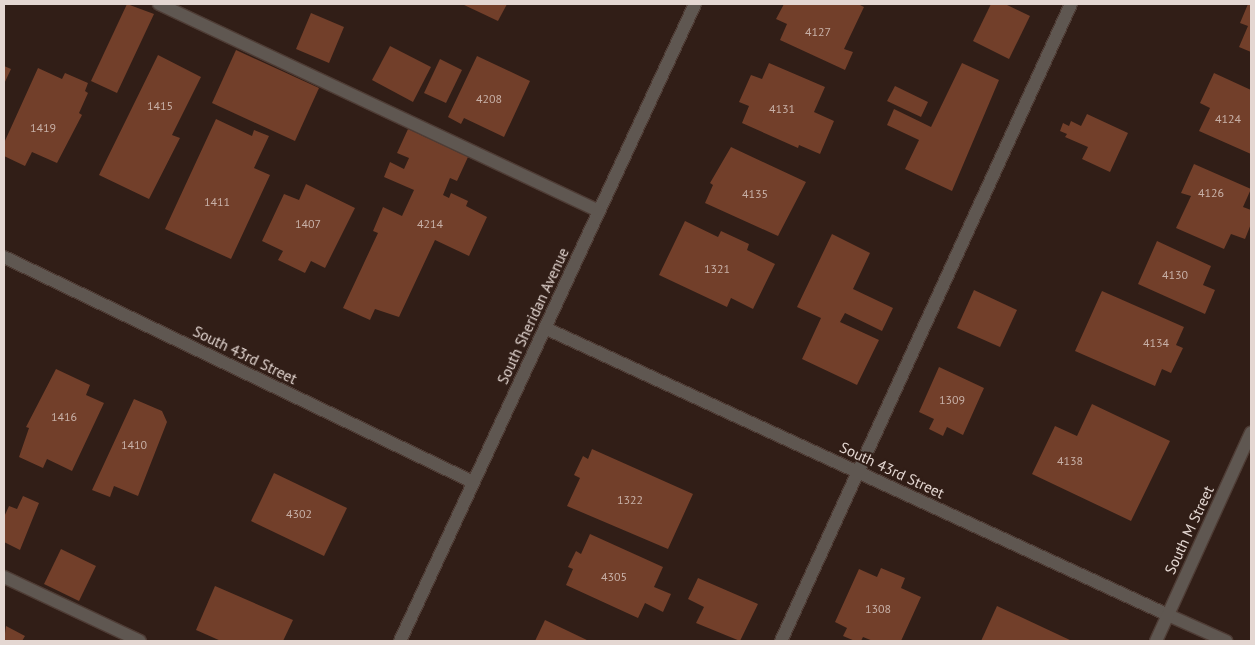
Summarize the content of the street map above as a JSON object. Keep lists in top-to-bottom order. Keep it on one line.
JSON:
{"streets":{"street":["South Sheridan Avenue","South 43rd Street","South M Street"]},"crossings":[["South Sheridan Avenue","South 43rd Street"],["South 43rd Street","South M Street"]],"house_numbers":["4127","4208","1415","4131","4124","1419","4126","4135","1411","1407","4214","1321","4130","4134","1309","1416","1410","4138","1322","4302","4305","1308"]}
